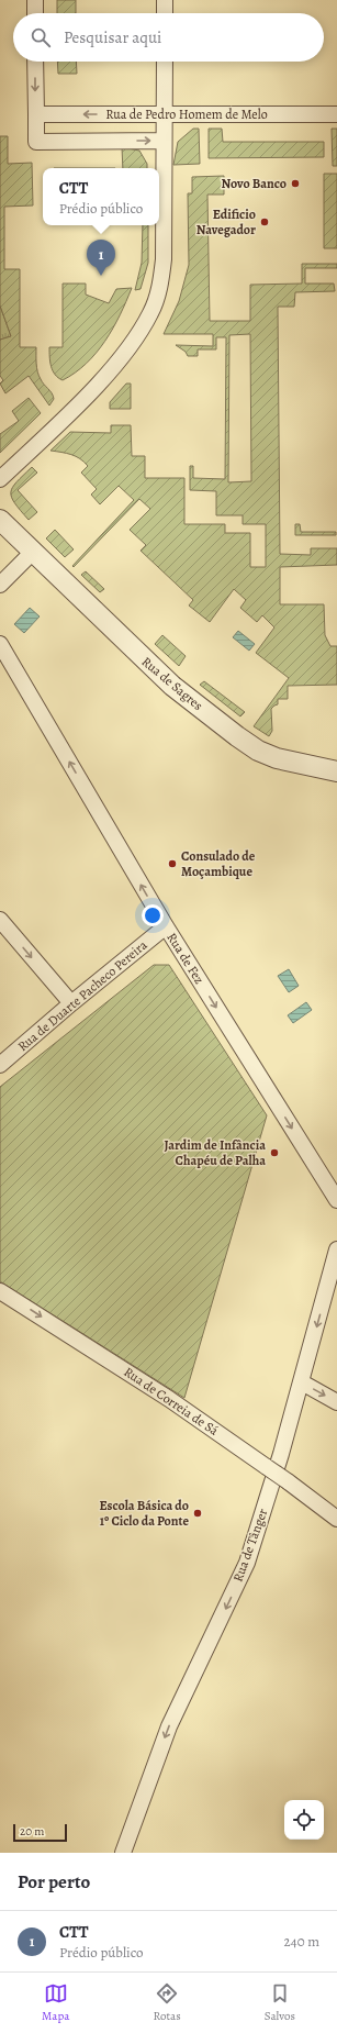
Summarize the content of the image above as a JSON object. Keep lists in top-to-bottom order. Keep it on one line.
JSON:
{"streets":{"street":["Rua de Pedro Homem de Melo","Rua de Sagres","Rua de Fez","Rua de Duarte Pacheco Pereira","Rua de Correia de Sá","Rua de Tânger"]},"crossings":[["Rua de Fez","Rua de Duarte Pacheco Pereira"],["Rua de Correia de Sá","Rua de Tânger"]],"one_way":["Rua de Correia de Sá","Rua de Tânger"],"places":["Novo Banco","Edificio Navegador","Consulado de Moçambique","Jardim de Infância Chapéu de Palha","Escola Básica do 1º Ciclo da Ponte"],"scale_bar":"20 m","page":{"search":"Pesquisar aqui","popup":["CTT","Prédio público"],"pins":"1","scale":"20 m","heading":"Por perto","list":[{"mark":"1","name":"CTT","note":"Prédio público","value":"240 m"}],"nav":["Mapa","Rotas","Salvos"]}}
